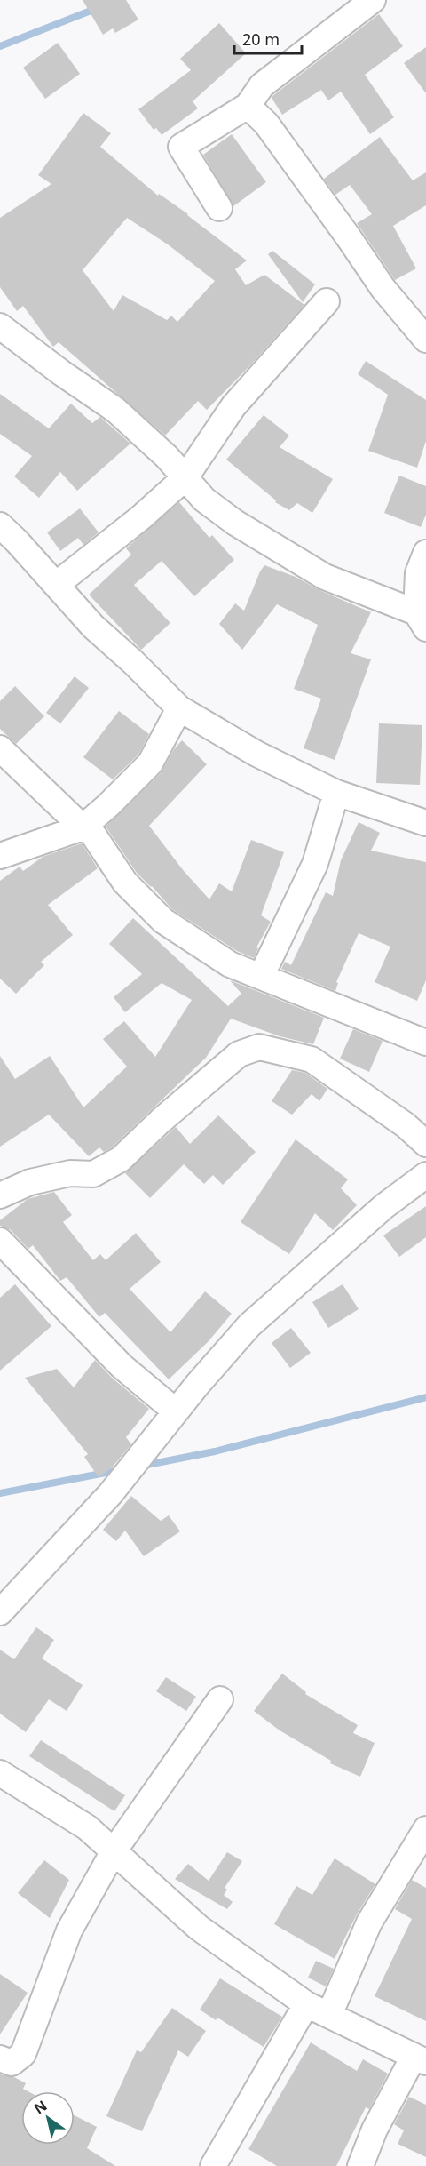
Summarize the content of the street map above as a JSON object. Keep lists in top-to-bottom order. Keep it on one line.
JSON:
{"scale_bar":"20 m","north":"top left"}
